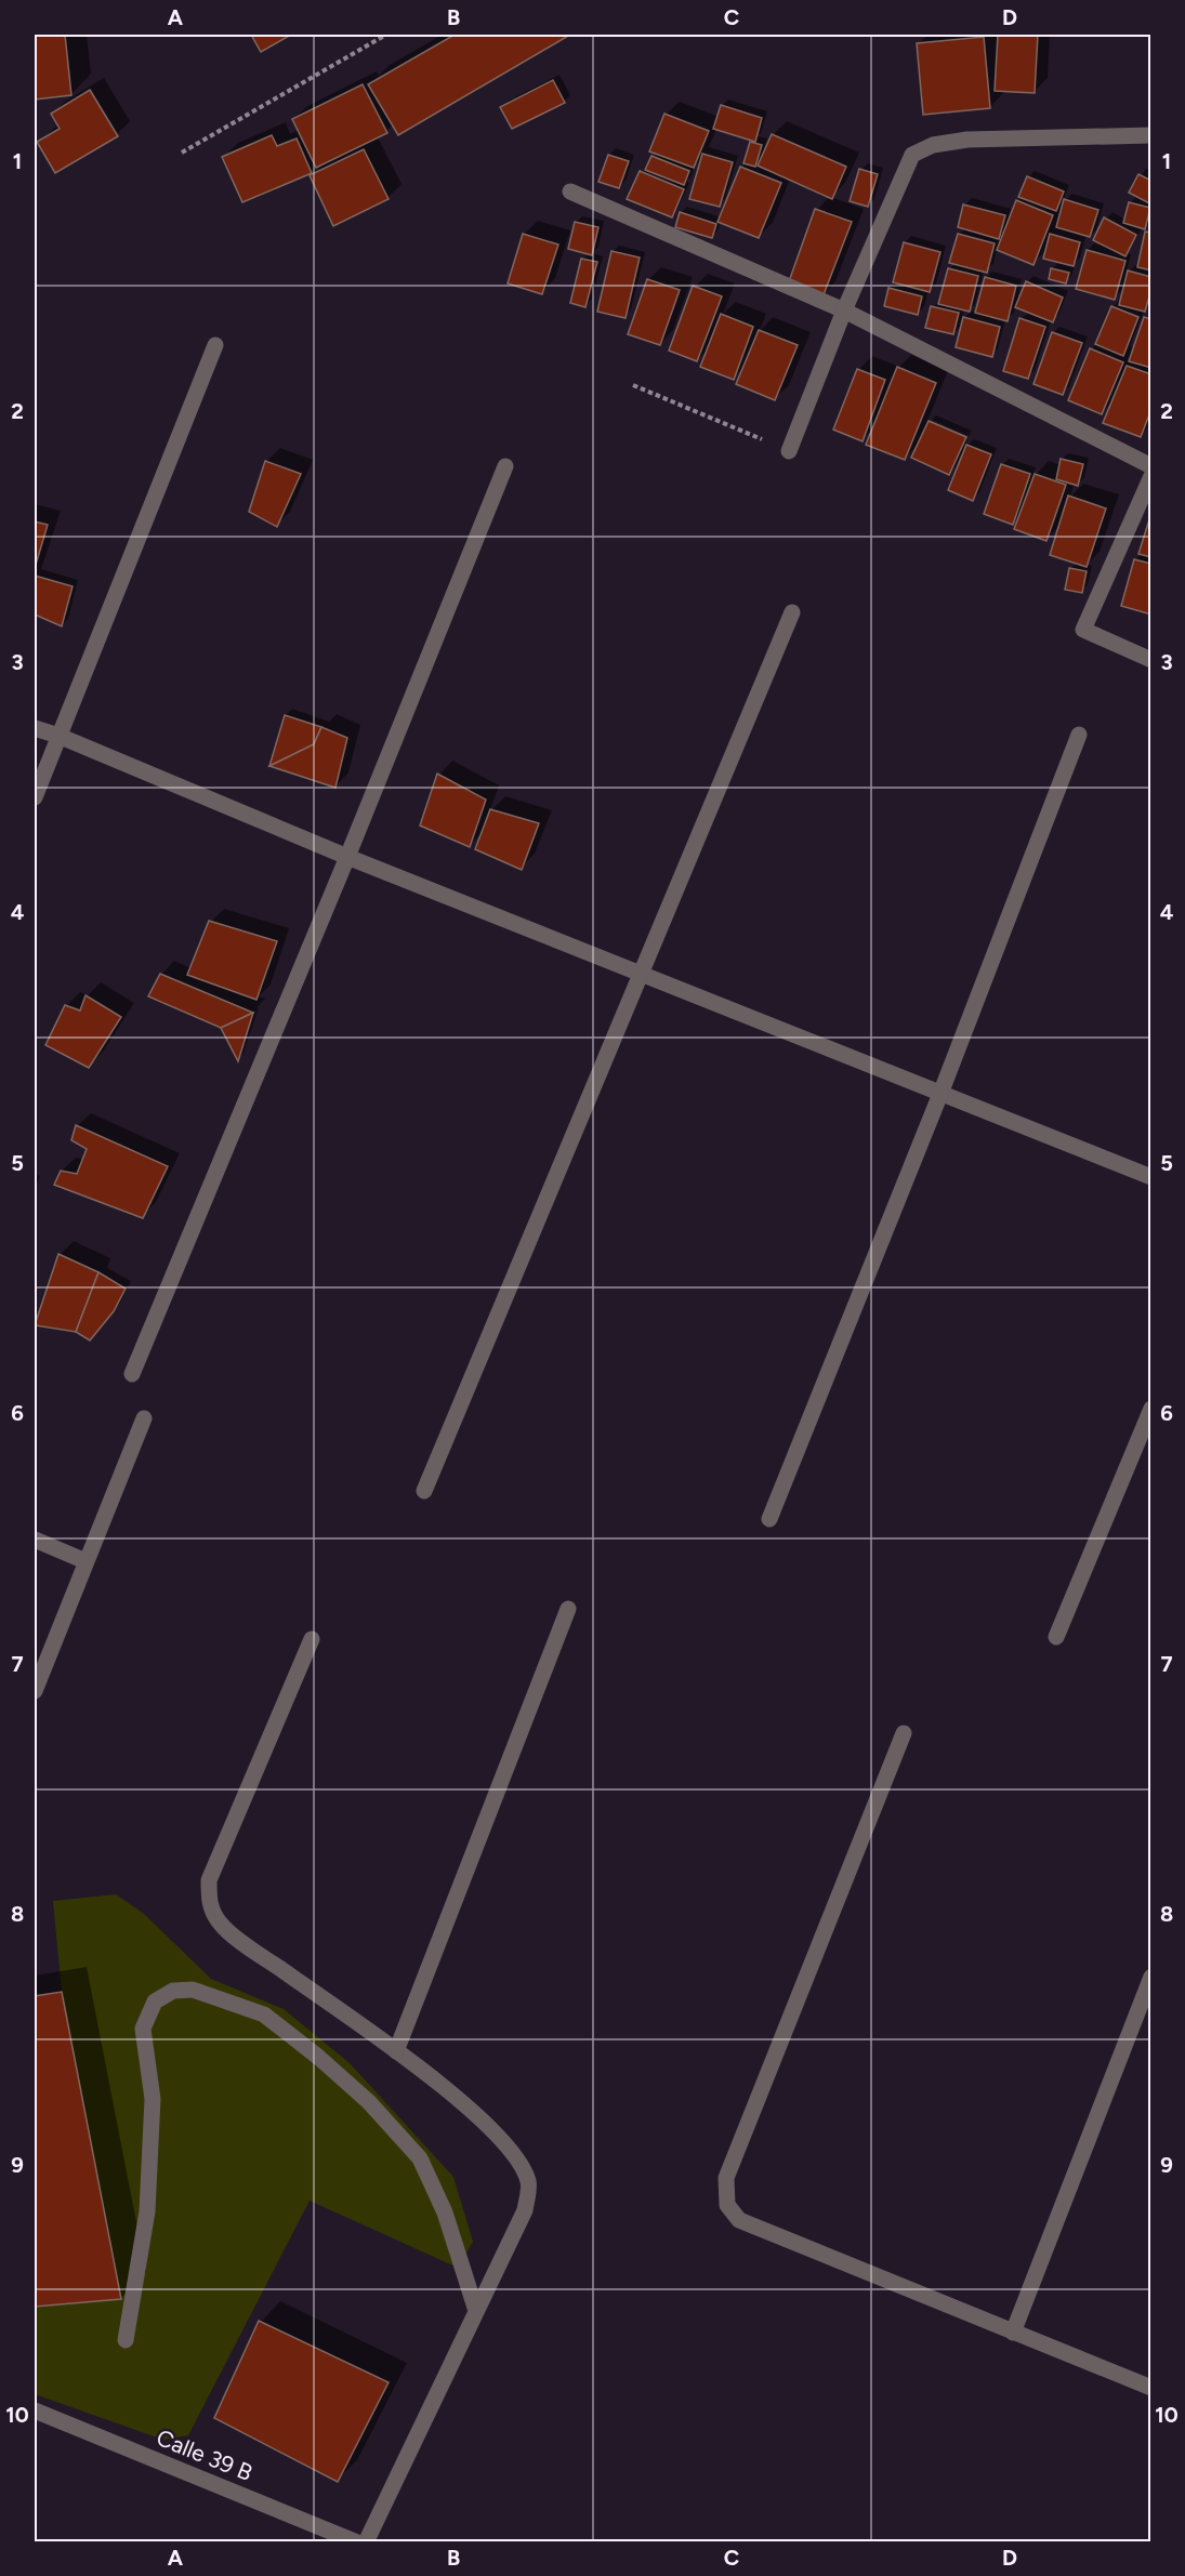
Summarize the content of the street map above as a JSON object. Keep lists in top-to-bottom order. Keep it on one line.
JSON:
{"streets":{"street":["Calle 39 B"]},"grid":{"columns":["A","B","C","D"],"rows":["1","2","3","4","5","6","7","8","9","10"]}}
